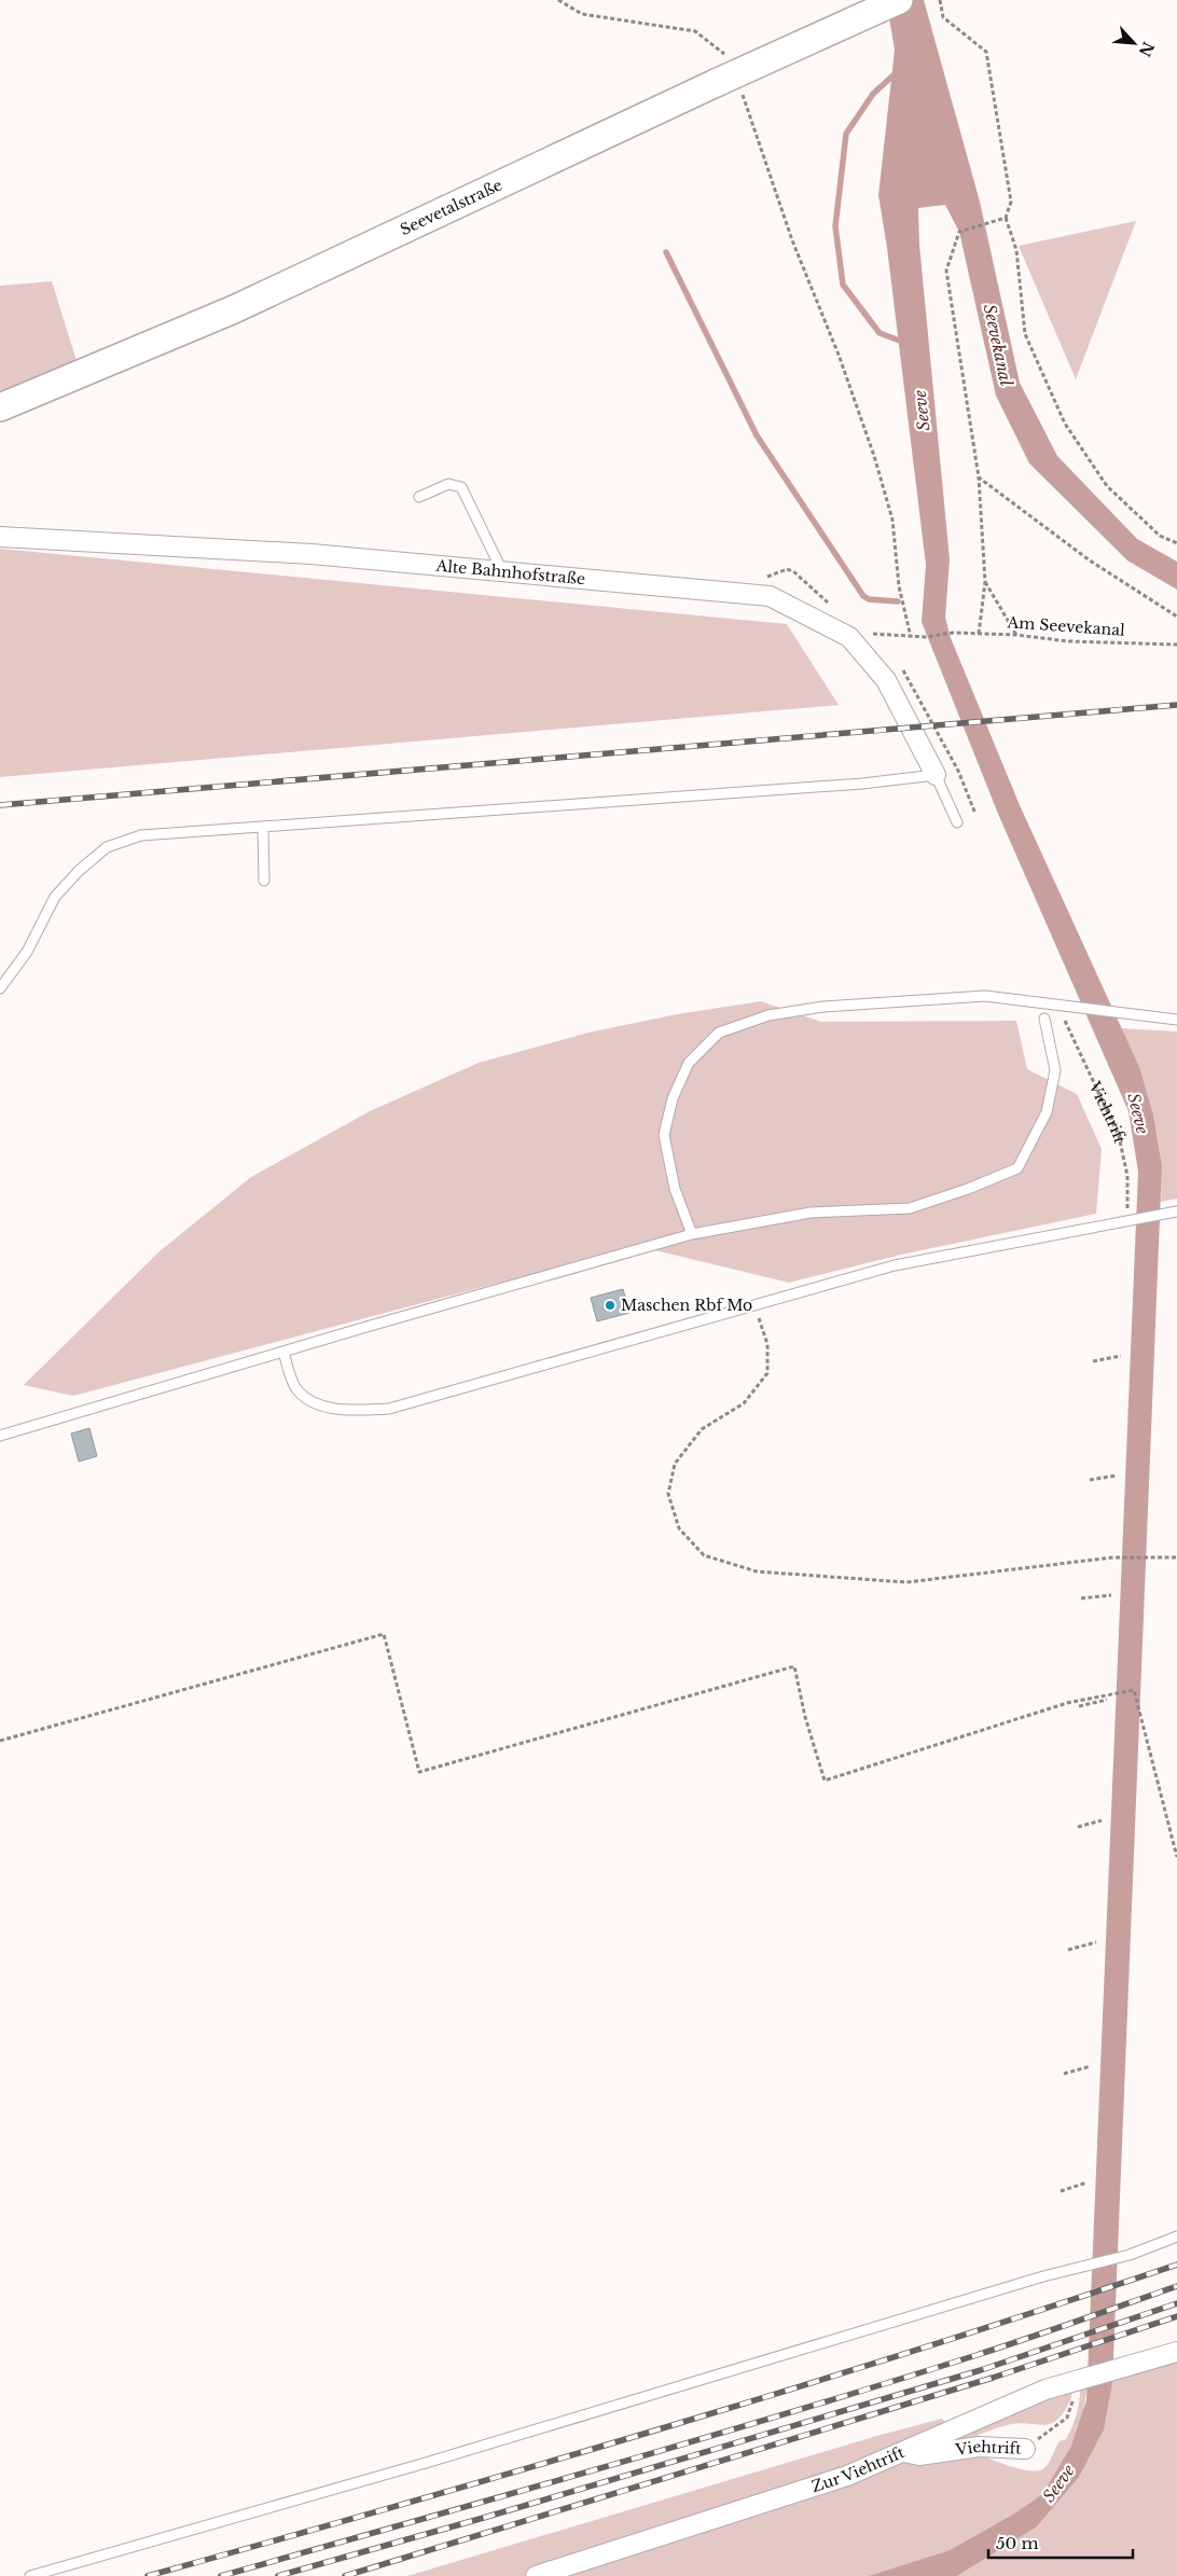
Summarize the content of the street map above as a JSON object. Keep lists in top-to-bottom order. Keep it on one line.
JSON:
{"streets":{"main road":["Seevetalstraße"],"street":["Alte Bahnhofstraße","Viehtrift","Zur Viehtrift"],"path":["Am Seevekanal"]},"crossings":[["Viehtrift","Zur Viehtrift"]],"water":["Seevekanal","Seeve"],"places":["Maschen Rbf Mo"],"scale_bar":"50 m","north":"bottom right"}
